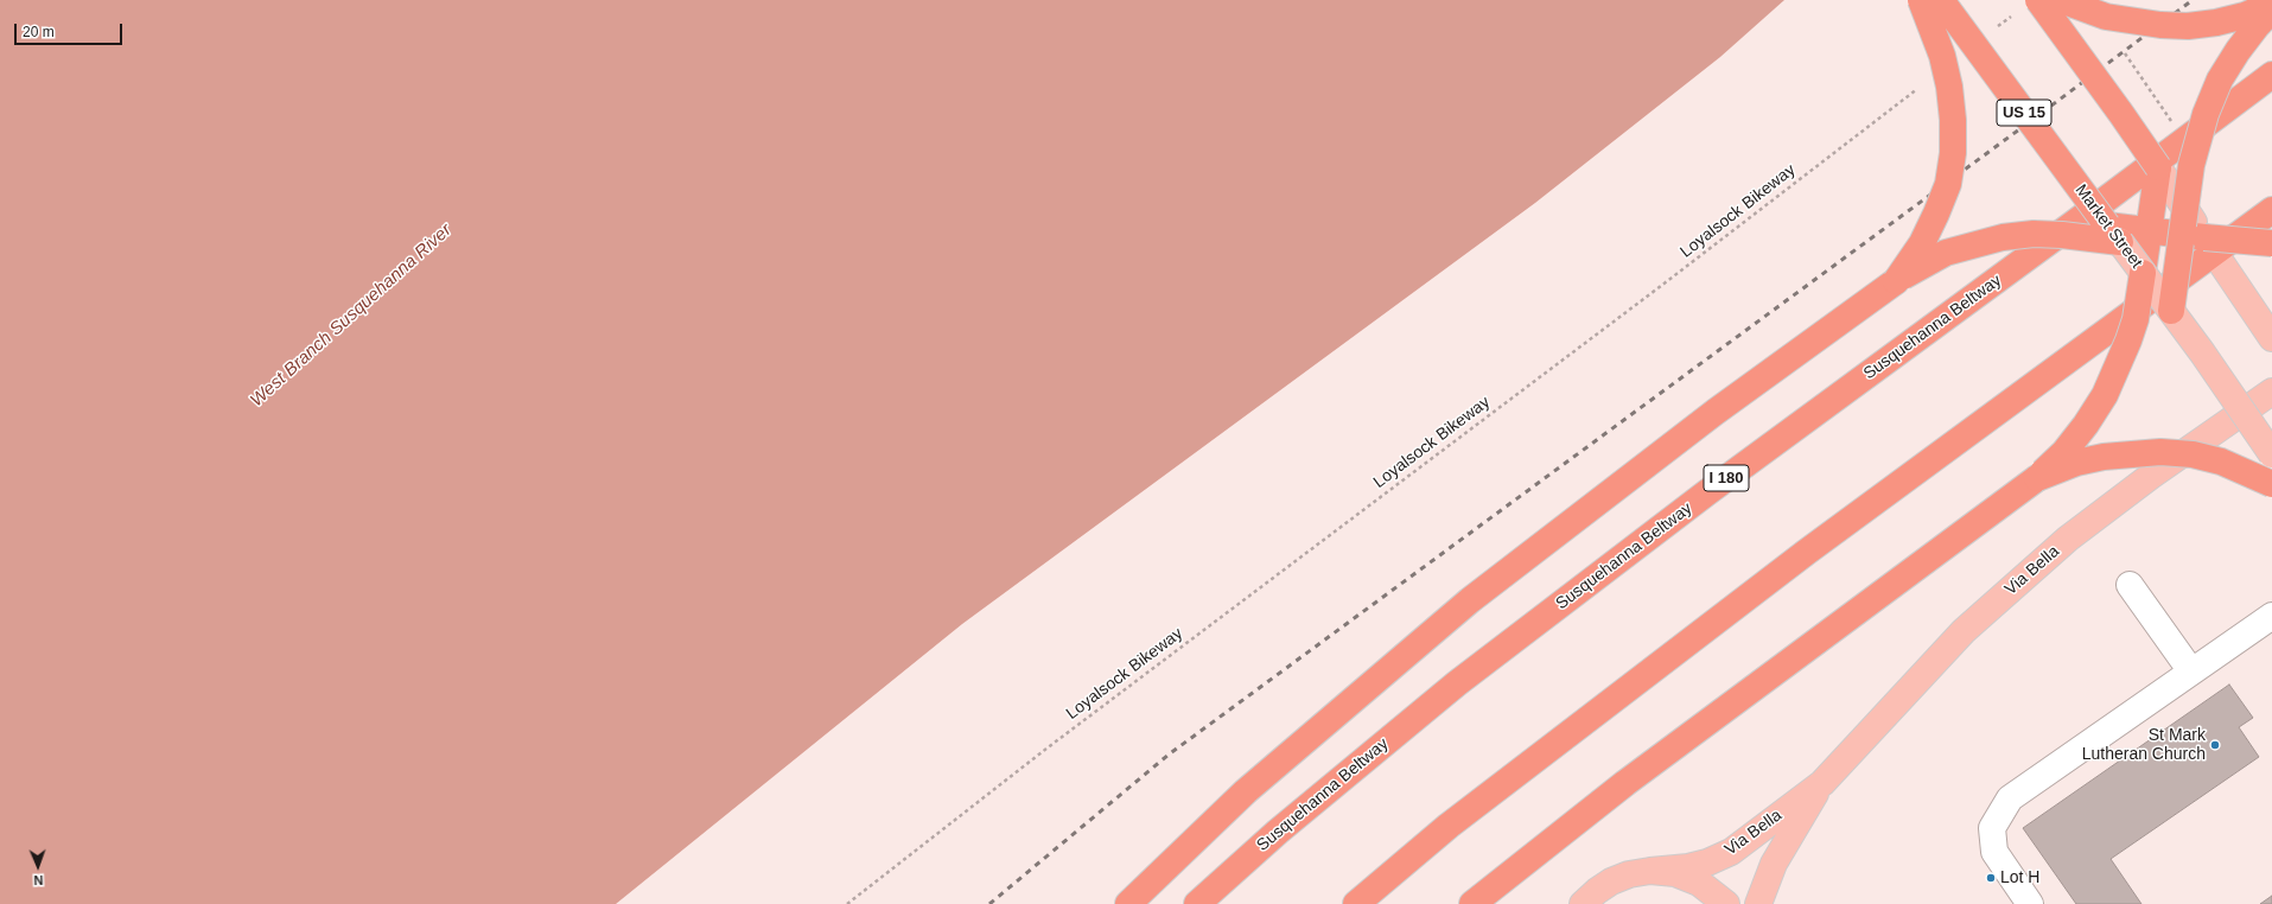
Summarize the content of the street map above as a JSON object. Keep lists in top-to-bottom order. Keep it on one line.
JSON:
{"streets":{"highway":["US 15","Market Street","Susquehanna Beltway","I 180"],"main road":["Via Bella"],"path":["Loyalsock Bikeway"]},"water":["West Branch Susquehanna River"],"places":["St Mark Lutheran Church","Lot H"],"scale_bar":"20 m","north":"bottom"}
